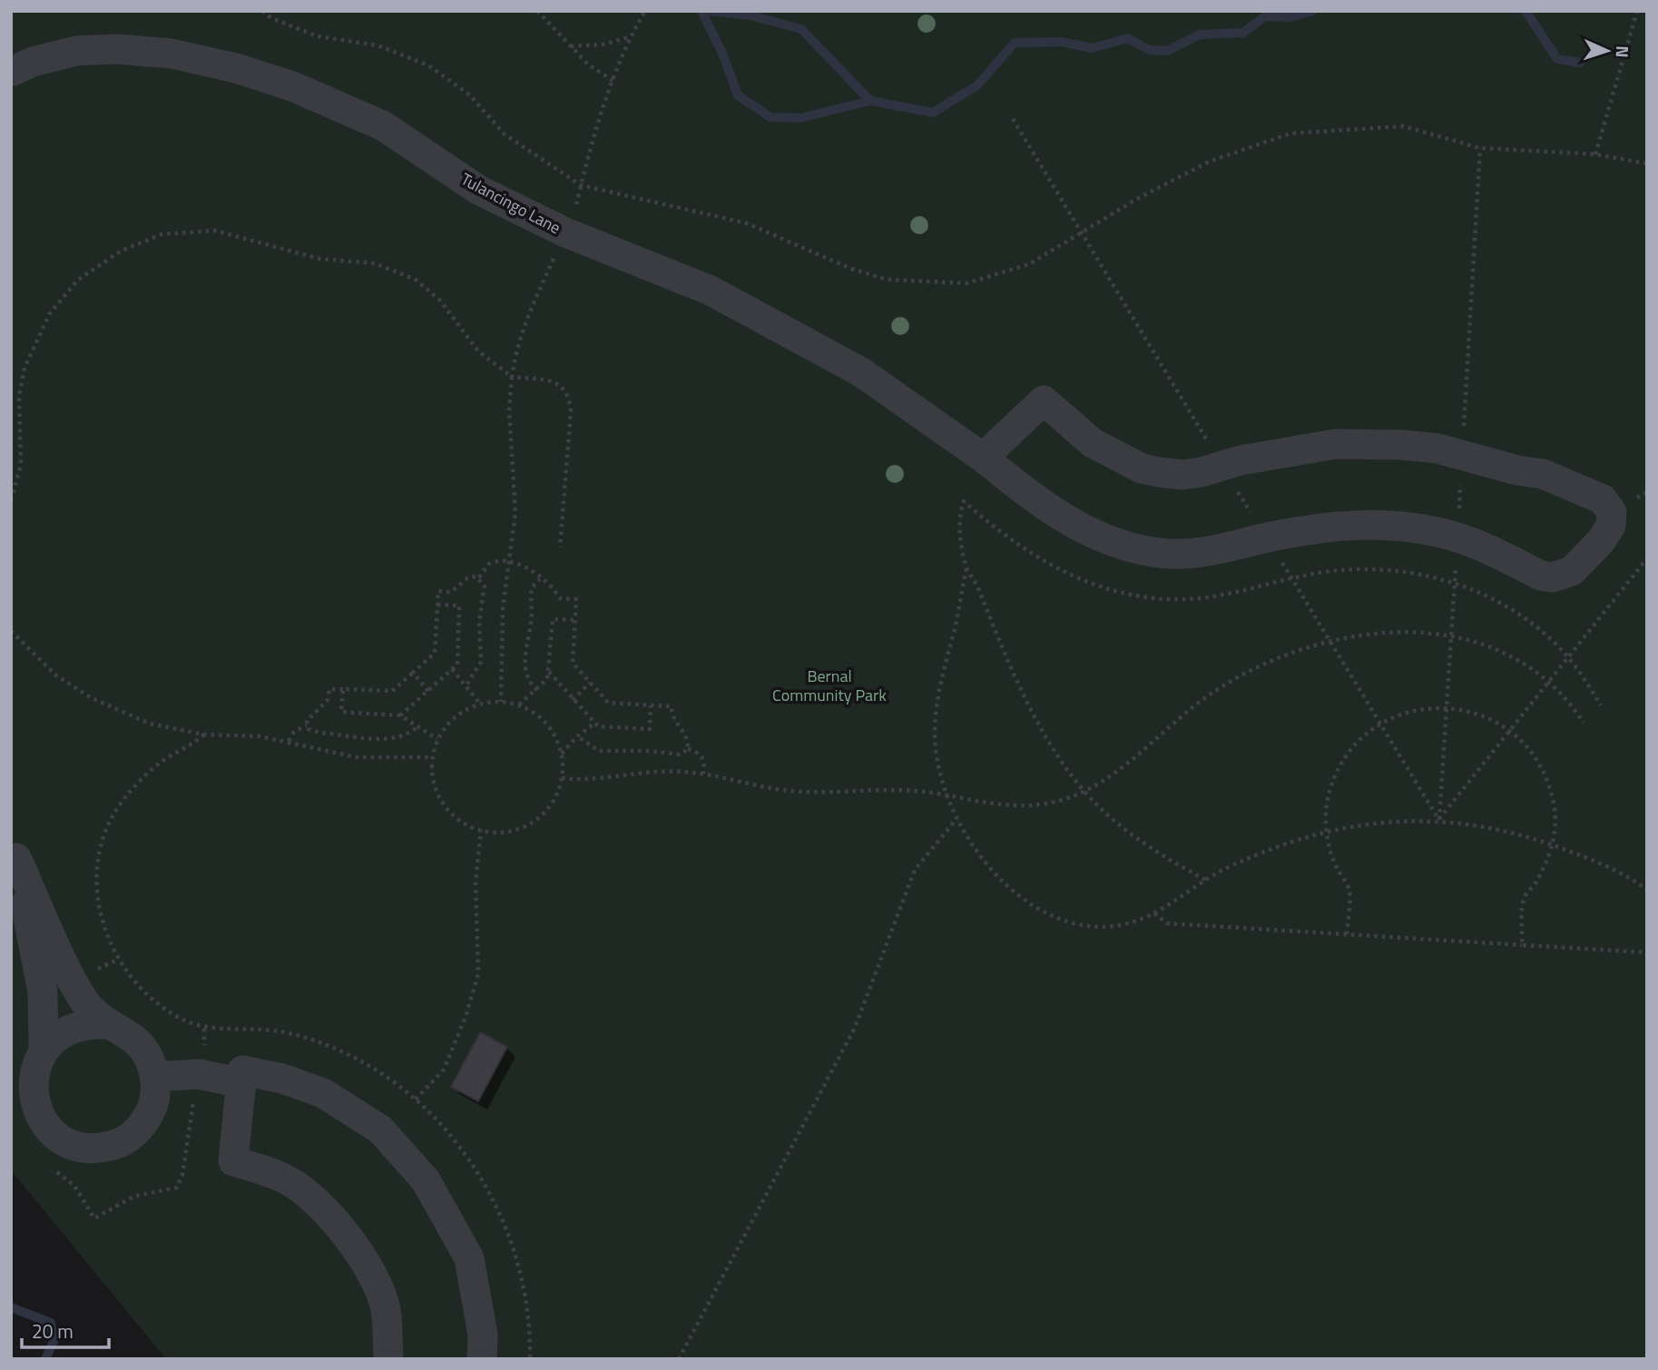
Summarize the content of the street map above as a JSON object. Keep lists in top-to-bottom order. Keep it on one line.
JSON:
{"streets":{"street":["Tulancingo Lane"]},"parks":["Bernal Community Park"],"scale_bar":"20 m","north":"right"}
